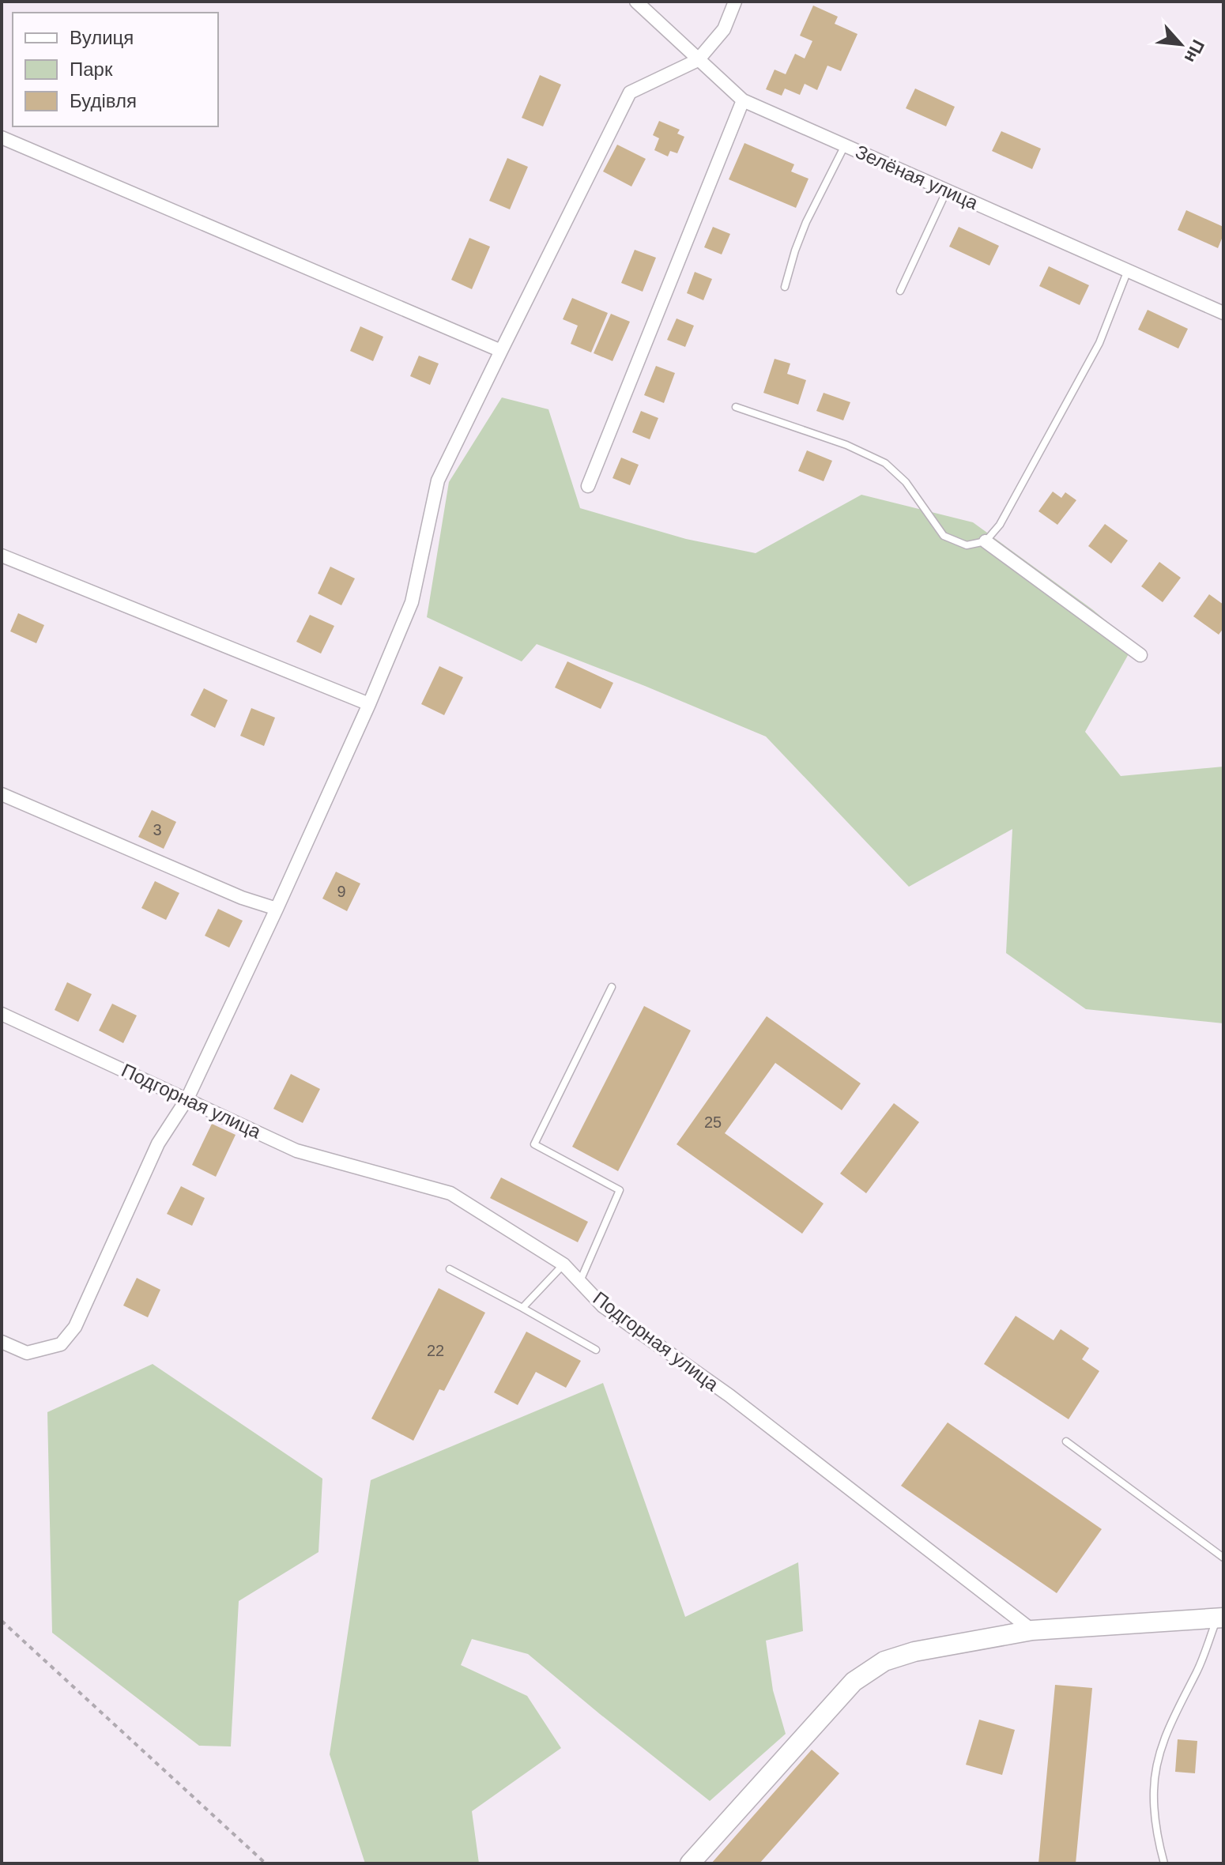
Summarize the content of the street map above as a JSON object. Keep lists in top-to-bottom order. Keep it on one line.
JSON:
{"streets":{"street":["Зелёная улица","Подгорная улица"]},"house_numbers":["3","9","25","22"],"legend":["Вулиця","Парк","Будівля"],"north":"bottom right"}
